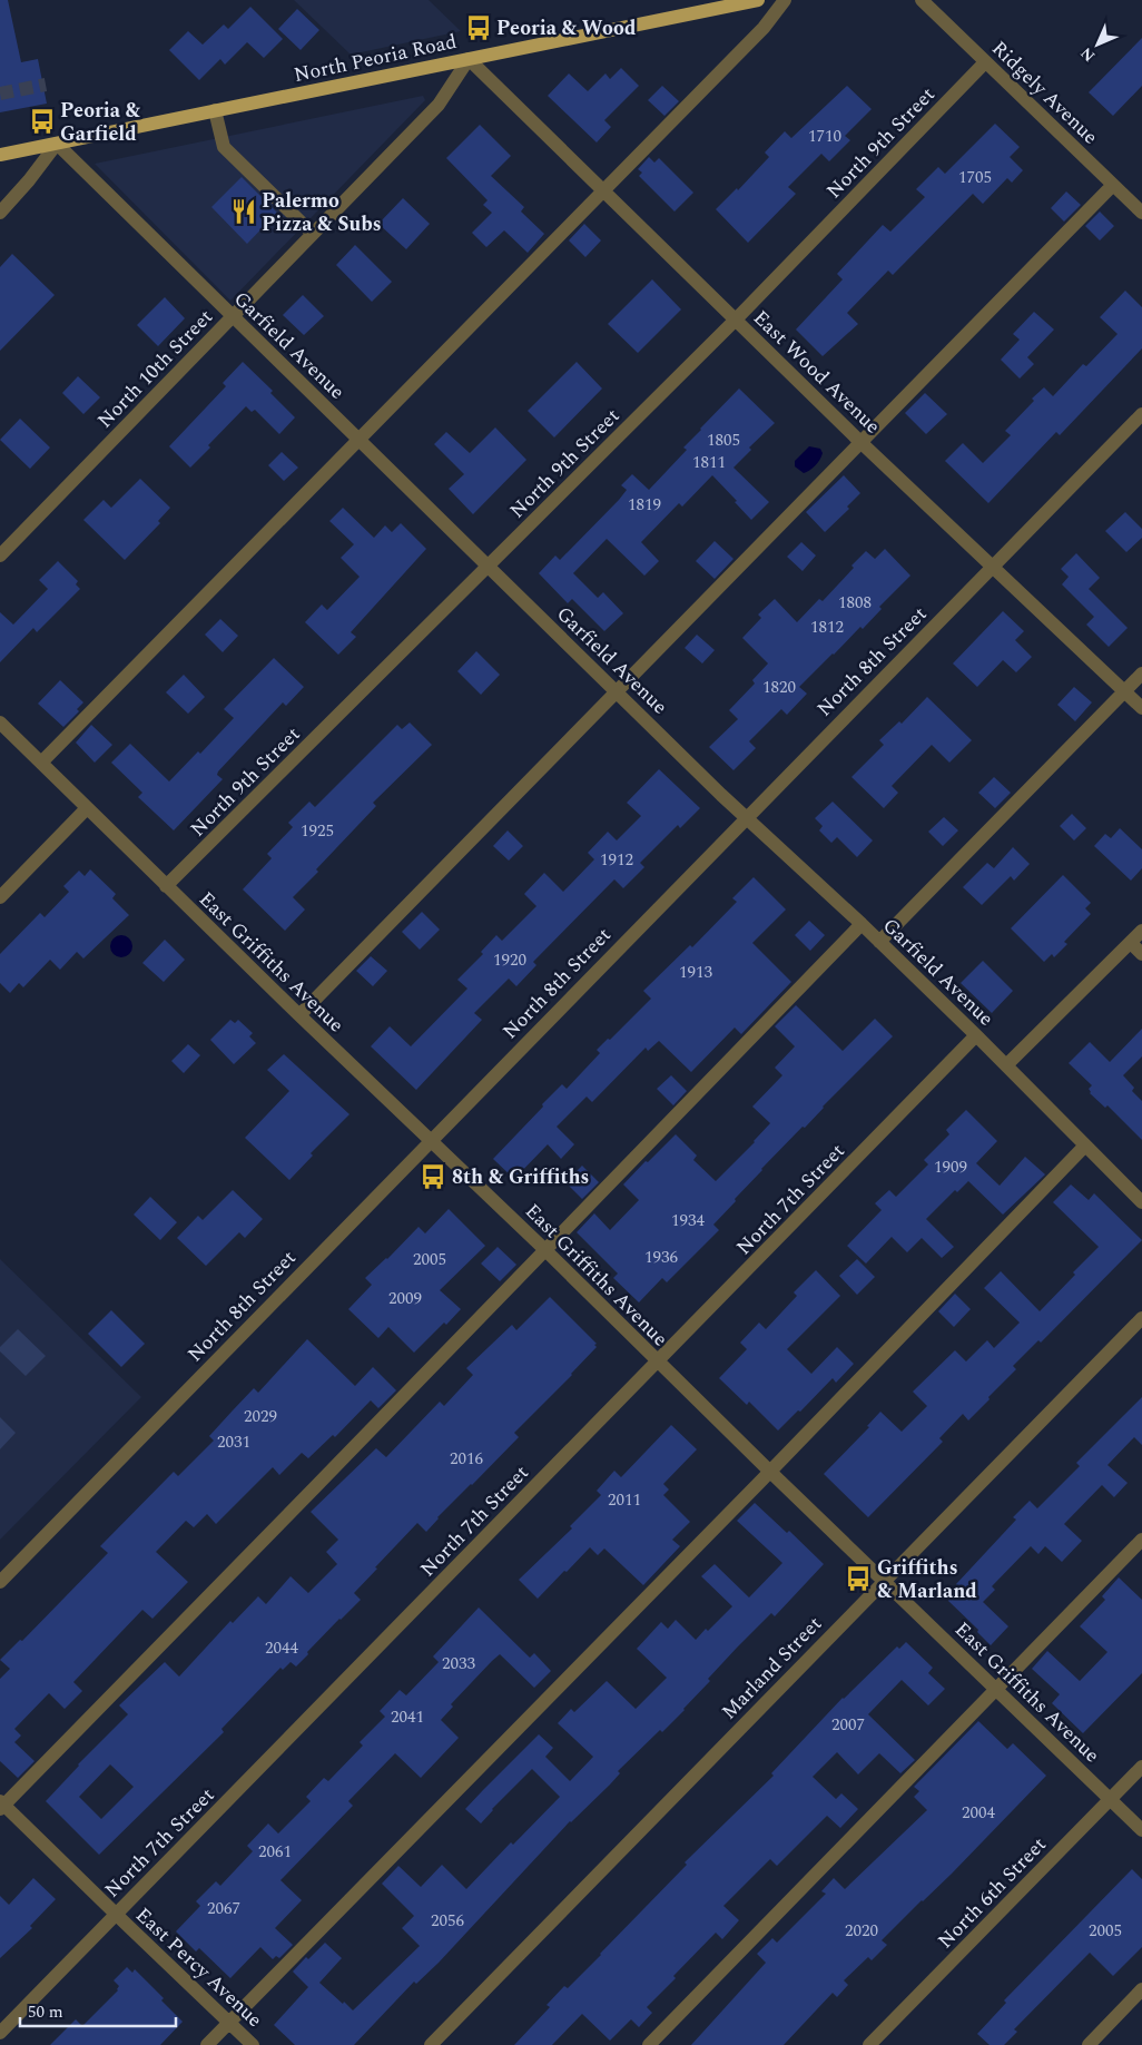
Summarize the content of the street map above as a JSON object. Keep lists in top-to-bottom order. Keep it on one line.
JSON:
{"streets":{"main road":["North Peoria Road"],"street":["Ridgely Avenue","North 9th Street","Garfield Avenue","North 10th Street","East Wood Avenue","North 8th Street","East Griffiths Avenue","North 7th Street","Marland Street","North 6th Street","East Percy Avenue"]},"crossings":[["North Peoria Road","Garfield Avenue"],["North Peoria Road","North 10th Street"],["North Peoria Road","East Wood Avenue"],["Ridgely Avenue","North 9th Street"],["North 9th Street","Garfield Avenue"],["North 9th Street","East Wood Avenue"],["North 9th Street","East Griffiths Avenue"],["Garfield Avenue","North 10th Street"],["Garfield Avenue","North 8th Street"],["Garfield Avenue","North 7th Street"],["North 10th Street","East Wood Avenue"],["East Wood Avenue","North 8th Street"],["North 8th Street","East Griffiths Avenue"],["East Griffiths Avenue","North 7th Street"],["East Griffiths Avenue","Marland Street"],["East Griffiths Avenue","North 6th Street"],["North 7th Street","East Percy Avenue"]],"places":{"bus stop":["Peoria & Wood","Peoria & Garfield","8th & Griffiths","Griffiths & Marland"],"restaurant":["Palermo Pizza & Subs"]},"house_numbers":["1710","1705","1805","1811","1819","1808","1812","1820","1925","1912","1920","1913","1909","1934","1936","2005","2009","2029","2031","2016","2011","2044","2033","2041","2007","2004","2061","2067","2056","2020","2005"],"scale_bar":"50 m","north":"bottom left"}
